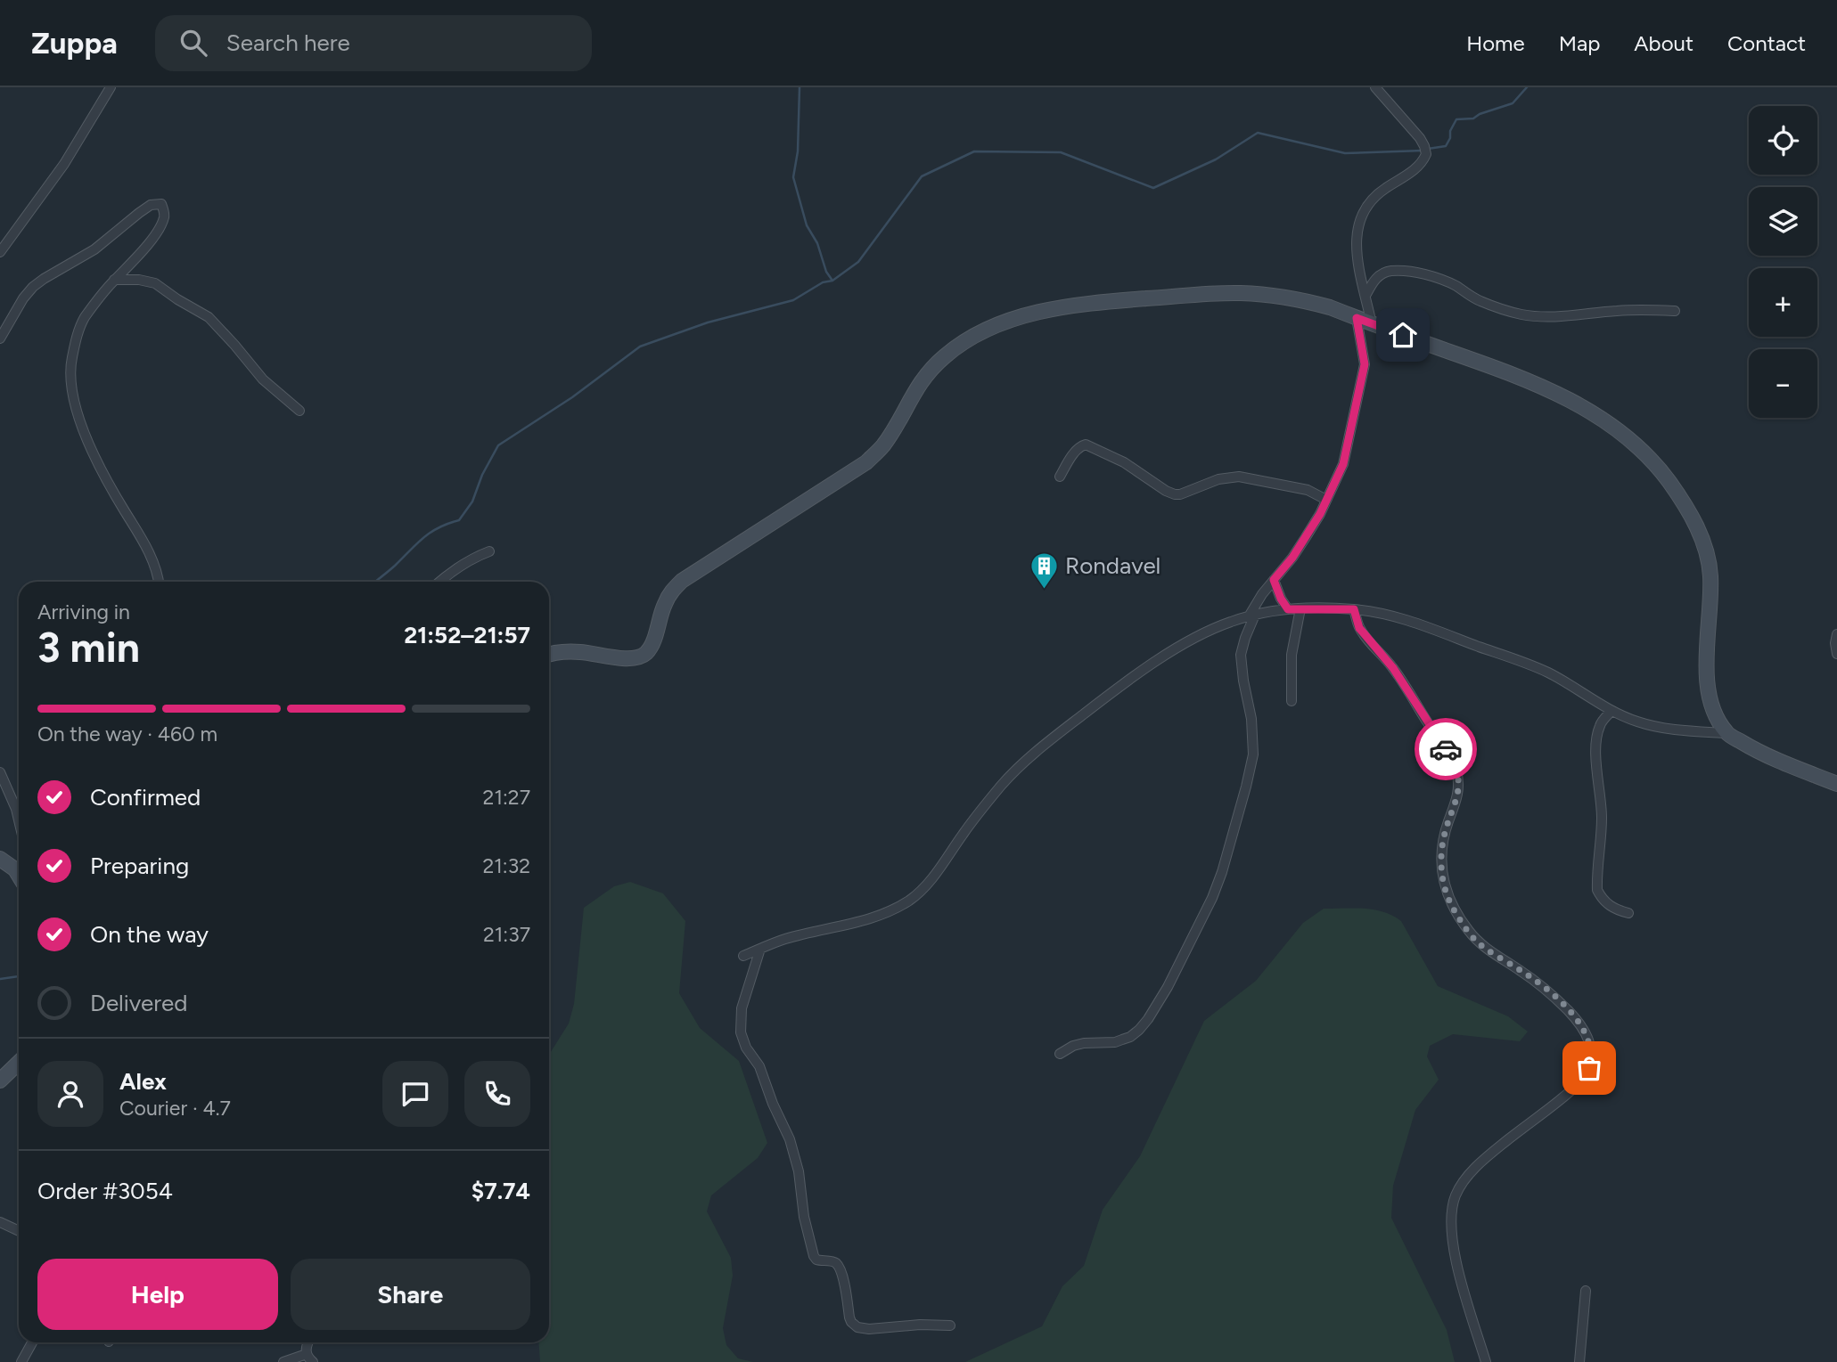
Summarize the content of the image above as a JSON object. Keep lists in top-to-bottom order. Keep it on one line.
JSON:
{"places":{"building":["Rondavel"]},"page":{"header":"Zuppa","search":"Search here","nav":["Home","Map","About","Contact"],"map_buttons":["+","−"],"heading":["3 min","Arriving in","21:52–21:57"],"panel":["Alex","Courier · 4.7","Order #3054","$7.74"],"bar":"On the way · 460 m","list":[["Confirmed","21:27"],["Preparing","21:32"],["On the way","21:37"],"Delivered"],"buttons":["Help","Share"]}}
